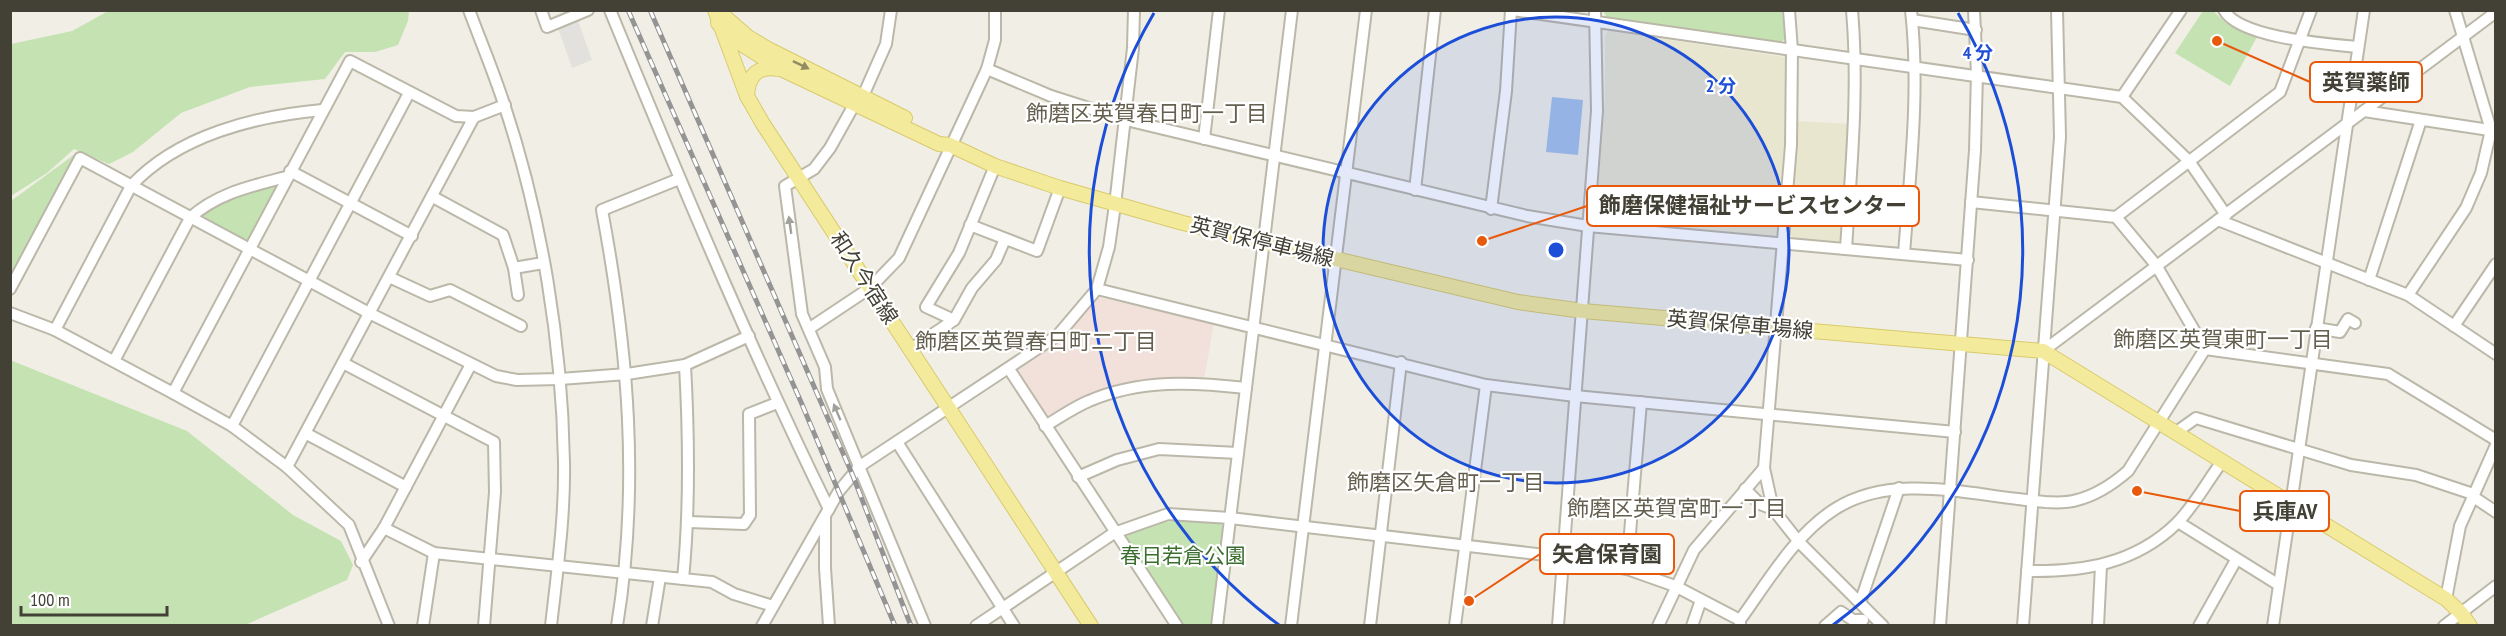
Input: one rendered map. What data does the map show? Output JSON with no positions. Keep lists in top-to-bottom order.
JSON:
{
  "streets": {
    "main road": ["英賀保停車場線", "和久今宿線"]
  },
  "crossings": [
    ["英賀保停車場線", "和久今宿線"]
  ],
  "districts": [
    "飾磨区英賀春日町一丁目",
    "飾磨区英賀東町一丁目",
    "飾磨区英賀春日町二丁目",
    "飾磨区矢倉町一丁目",
    "飾磨区英賀宮町一丁目"
  ],
  "parks": ["春日若倉公園"],
  "places": [
    "英賀薬師",
    "飾磨保健福祉サービスセンター",
    "兵庫AV",
    "矢倉保育園"
  ],
  "scale_bar": "100 m",
  "rings": ["4 分", "2 分"]
}
